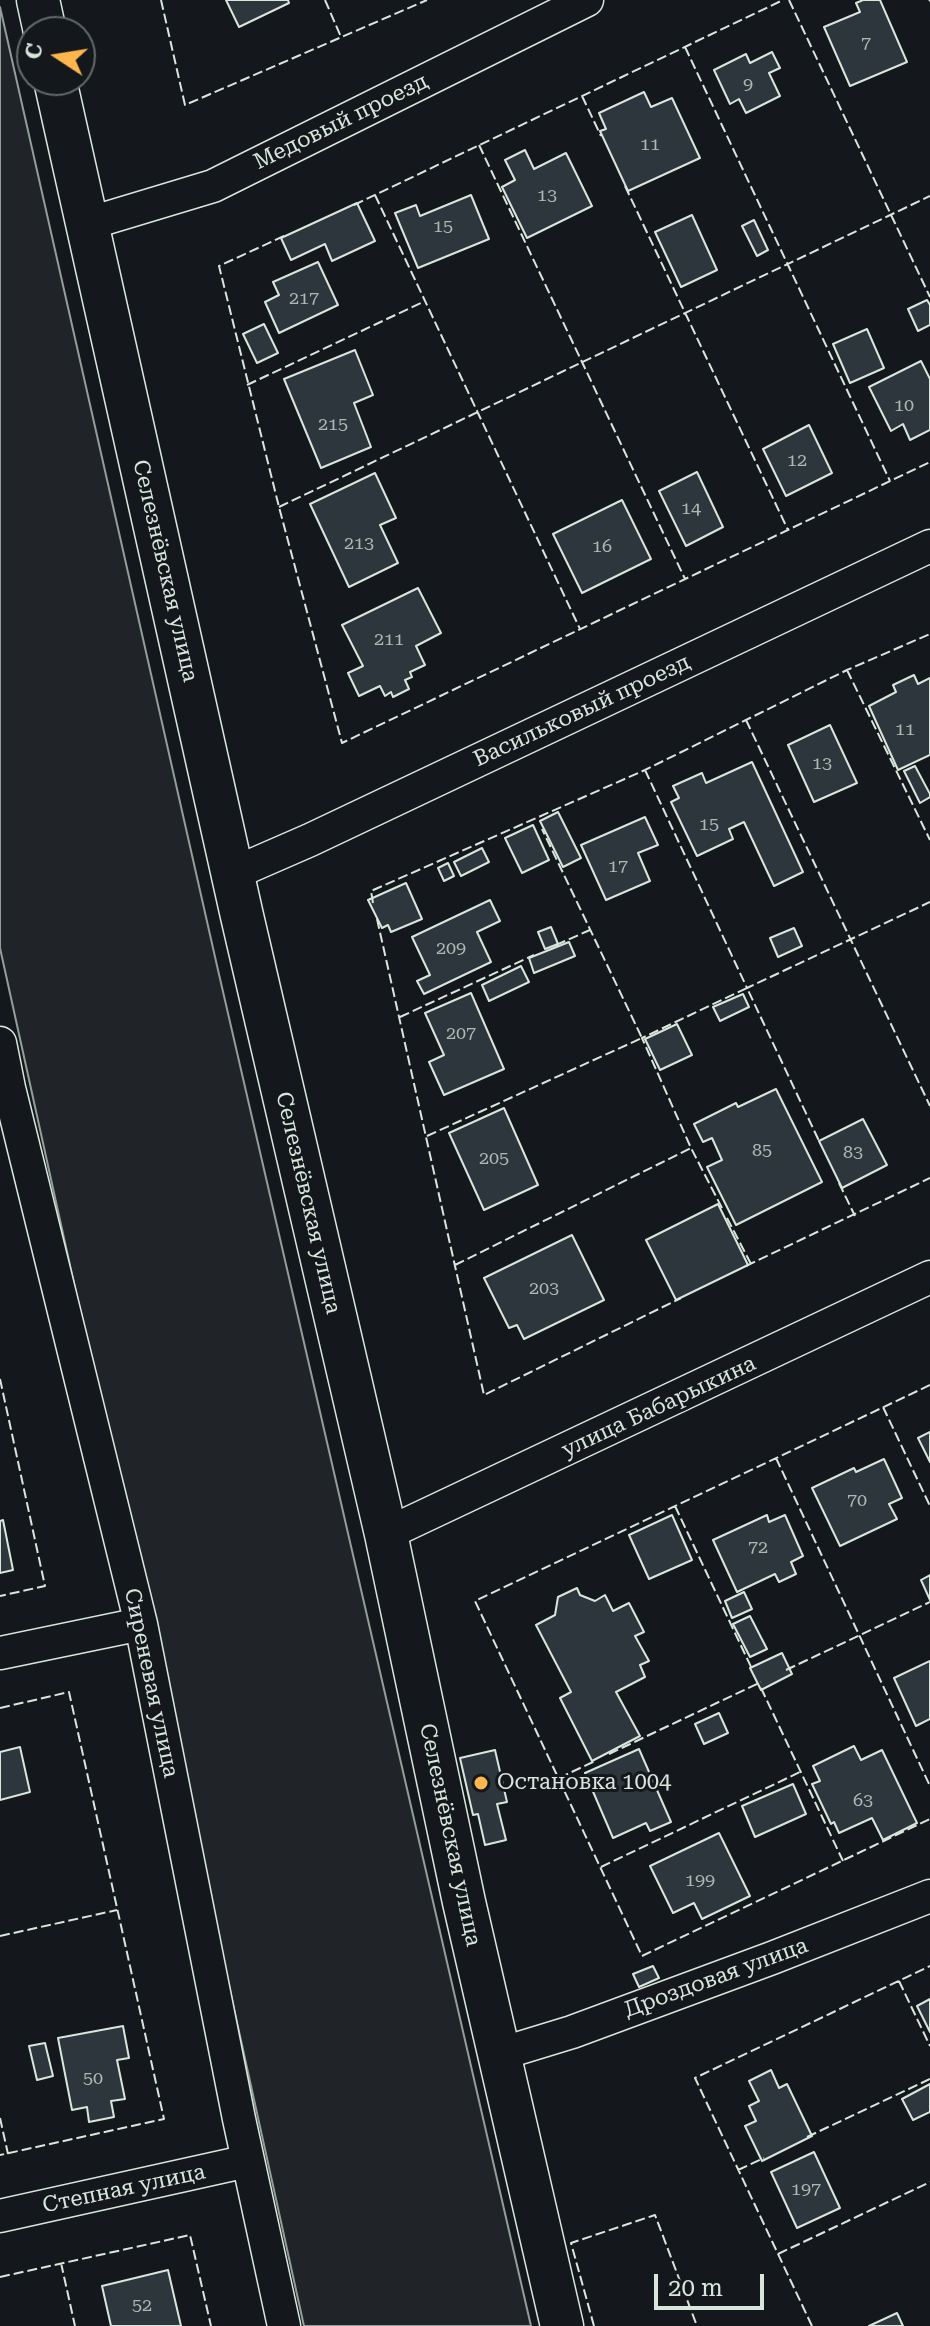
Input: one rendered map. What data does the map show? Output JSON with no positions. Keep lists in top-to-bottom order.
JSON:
{
  "streets": {
    "street": [
      "Медовый проезд",
      "Селезнёвская улица",
      "Васильковый проезд",
      "улица Бабарыкина",
      "Сиреневая улица",
      "Дроздовая улица",
      "Степная улица"
    ]
  },
  "crossings": [
    ["Медовый проезд", "Селезнёвская улица"],
    ["Селезнёвская улица", "Васильковый проезд"],
    ["Селезнёвская улица", "улица Бабарыкина"],
    ["Селезнёвская улица", "Дроздовая улица"],
    ["Сиреневая улица", "Степная улица"]
  ],
  "places": ["Остановка 1004"],
  "house_numbers": [
    "7",
    "9",
    "11",
    "13",
    "15",
    "217",
    "10",
    "215",
    "12",
    "14",
    "213",
    "16",
    "211",
    "11",
    "13",
    "15",
    "17",
    "209",
    "207",
    "85",
    "83",
    "205",
    "203",
    "70",
    "72",
    "63",
    "199",
    "50",
    "197",
    "52"
  ],
  "scale_bar": "20 m",
  "north": "left"
}
